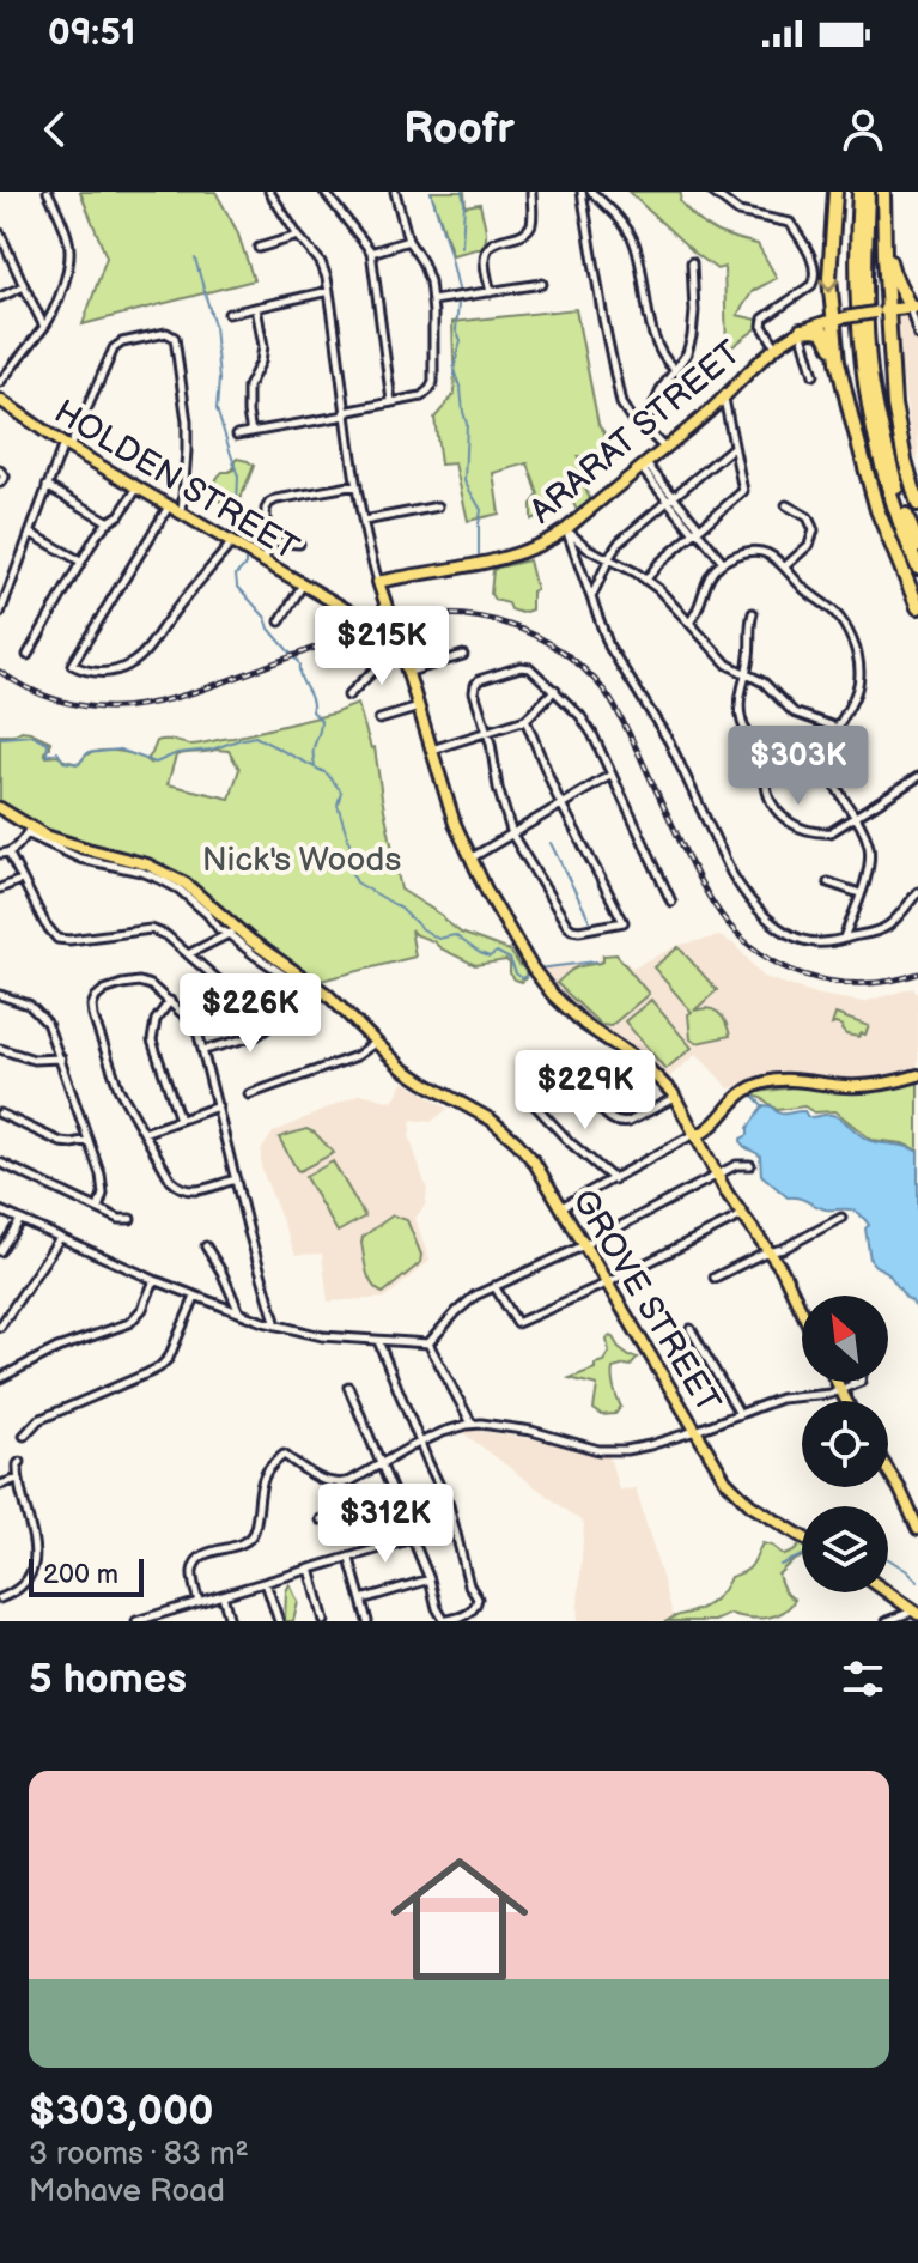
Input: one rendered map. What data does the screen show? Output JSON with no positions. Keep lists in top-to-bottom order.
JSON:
{
  "streets": {
    "main road": ["ARARAT STREET", "HOLDEN STREET", "GROVE STREET"]
  },
  "parks": ["Nick's Woods"],
  "scale_bar": "200 m",
  "north": "top left",
  "page": {
    "status": "09:51",
    "header": "Roofr",
    "price": [
      "$215K",
      "$303K",
      "$226K",
      "$229K",
      "$312K"
    ],
    "scale": "200 m",
    "heading": "5 homes",
    "list": [
      {
        "name": "$303,000",
        "note": "3 rooms · 83 m² · Mohave Road"
      }
    ]
  }
}
